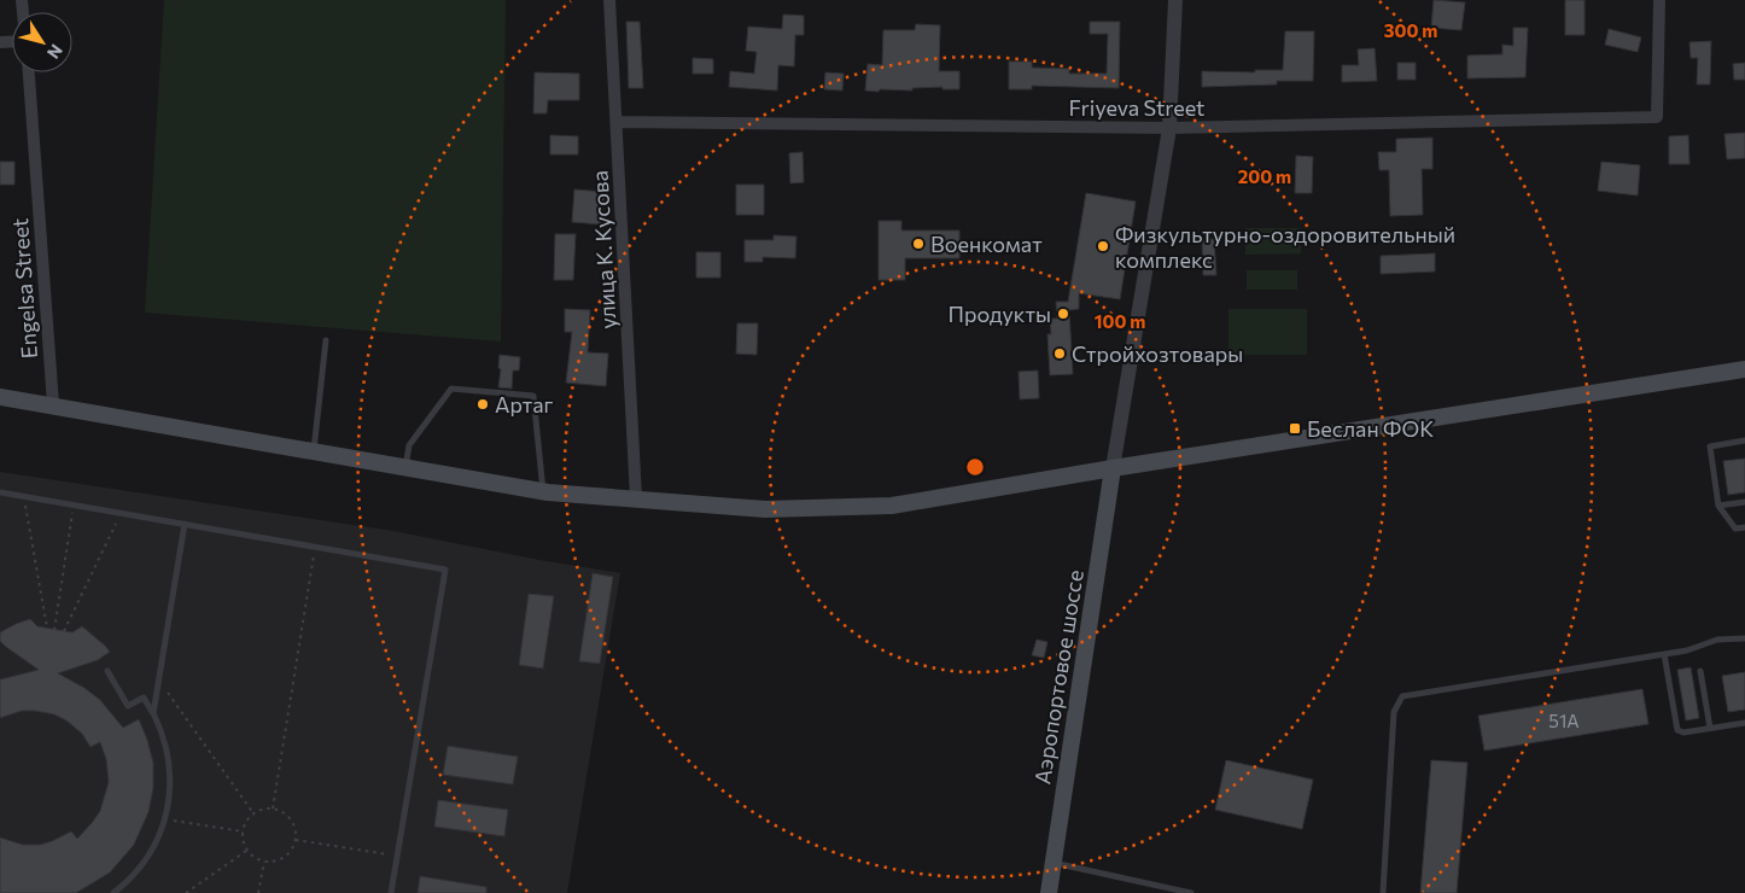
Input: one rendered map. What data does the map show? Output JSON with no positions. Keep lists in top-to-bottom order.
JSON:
{
  "streets": {
    "main road": ["Аэропортовое шоссе"],
    "street": ["Friyeva Street", "улица К. Кусова", "Engelsa Street"]
  },
  "crossings": [
    ["Friyeva Street", "улица К. Кусова"]
  ],
  "places": {
    "other": [
      "Военкомат",
      "Физкультурно-оздоровительный комплекс",
      "Продукты",
      "Стройхозтовары",
      "Артаг"
    ],
    "transit": ["Беслан ФОК"]
  },
  "house_numbers": ["51А"],
  "north": "bottom right",
  "rings": ["300 m", "200 m", "100 m"]
}
